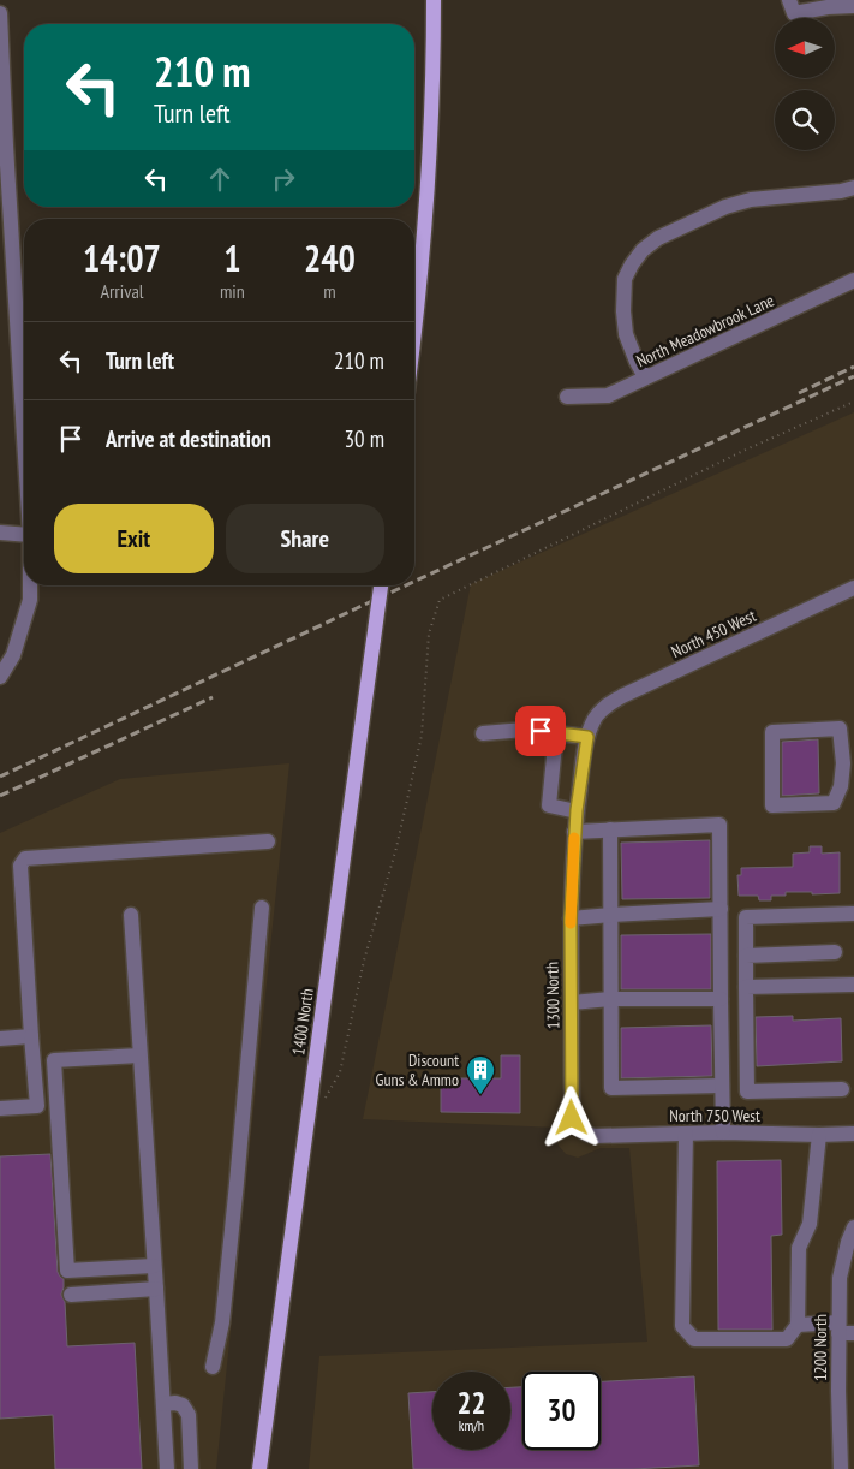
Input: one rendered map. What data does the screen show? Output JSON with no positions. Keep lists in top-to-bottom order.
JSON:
{
  "streets": {
    "main road": ["1400 North"],
    "street": [
      "North Meadowbrook Lane",
      "North 450 West",
      "1300 North",
      "North 750 West",
      "1200 North"
    ]
  },
  "crossings": [
    ["North 450 West", "1300 North"],
    ["1300 North", "North 750 West"]
  ],
  "places": {
    "building": ["Discount Guns & Ammo"]
  },
  "north": "left",
  "page": {
    "turn": ["210 m", "Turn left"],
    "eta": [
      "14:07",
      "Arrival",
      "1",
      "min",
      "240",
      "m"
    ],
    "list": [
      {
        "name": "Turn left",
        "value": "210 m"
      },
      {
        "name": "Arrive at destination",
        "value": "30 m"
      }
    ],
    "buttons": ["Exit", "Share"],
    "speed": "22 km/h",
    "limit": "30"
  }
}
